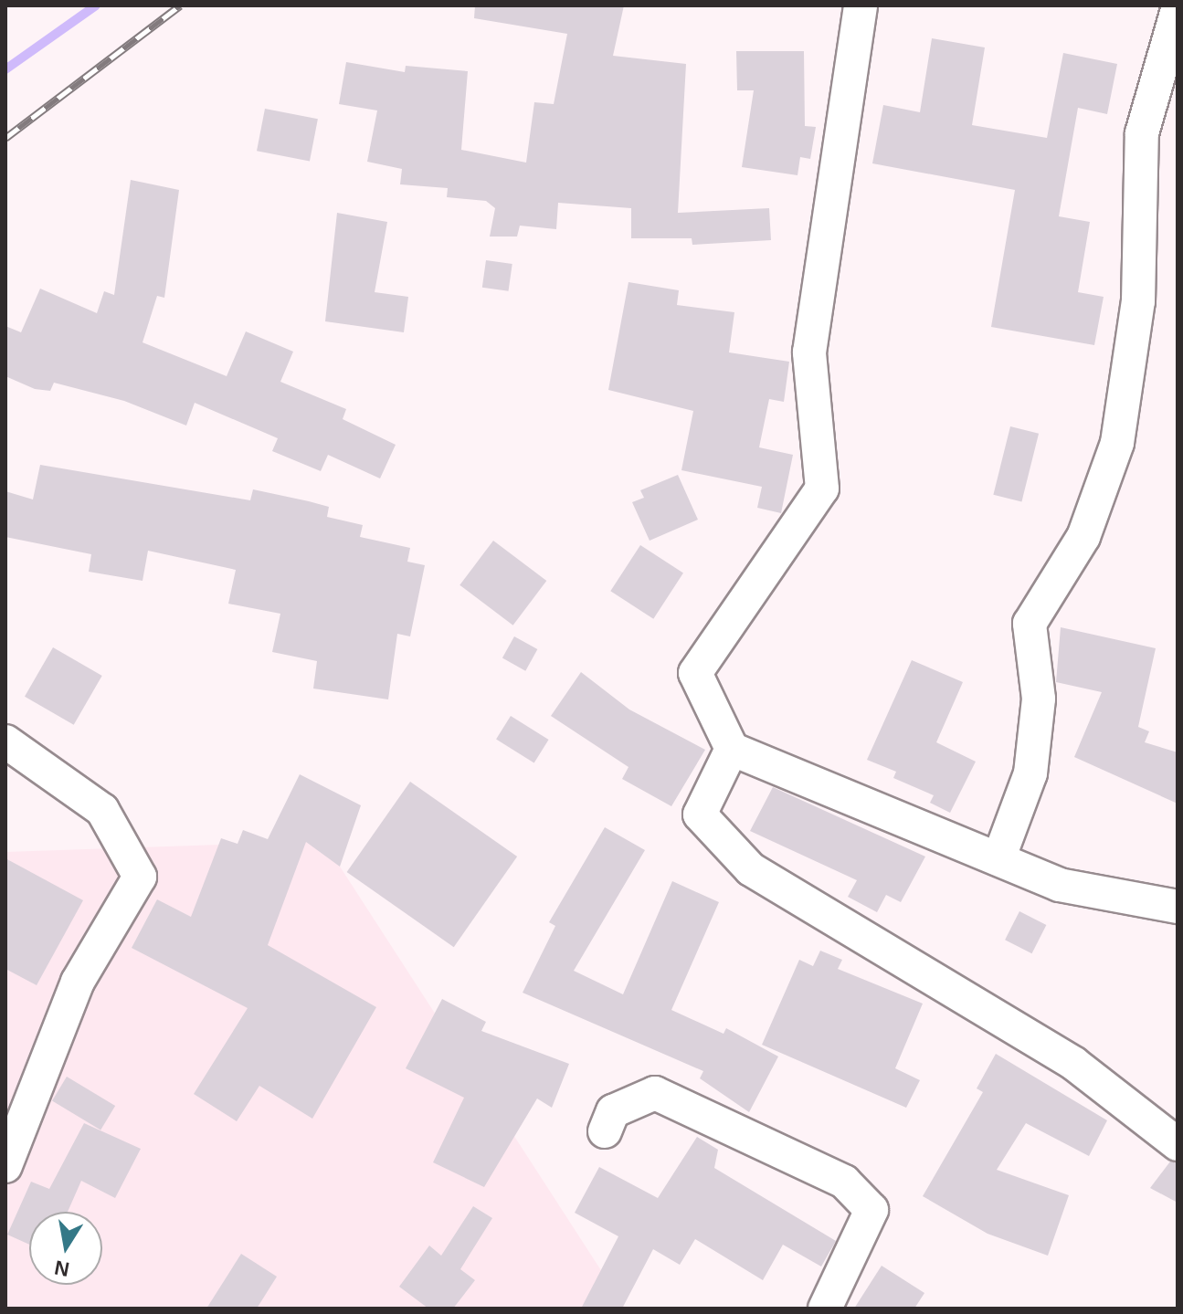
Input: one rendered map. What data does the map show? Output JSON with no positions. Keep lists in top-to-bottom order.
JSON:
{
  "north": "bottom"
}
